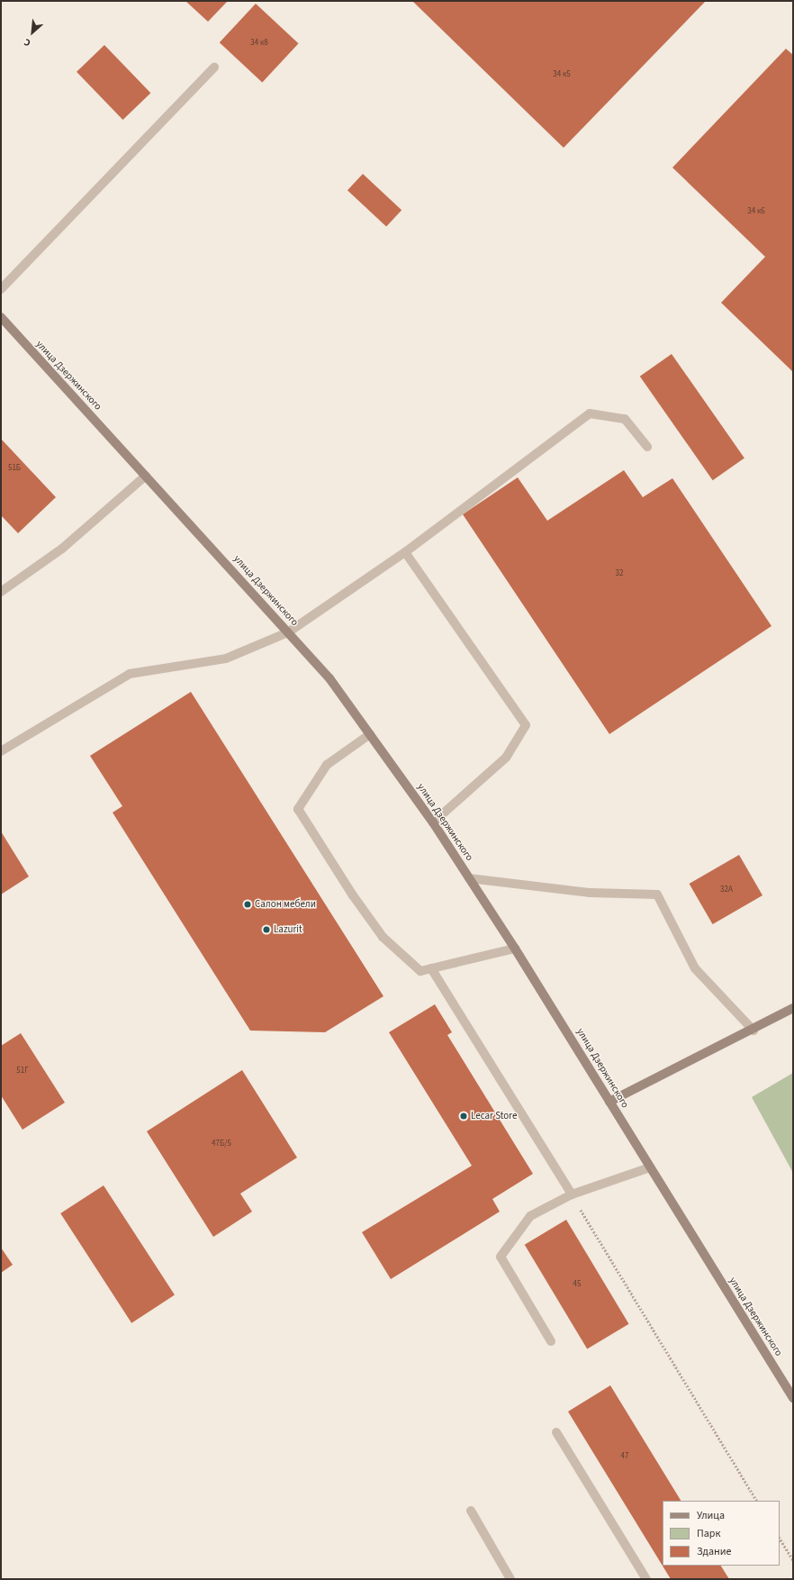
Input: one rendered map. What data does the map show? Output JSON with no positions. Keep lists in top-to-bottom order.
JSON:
{
  "streets": {
    "main road": ["улица Дзержинского"]
  },
  "places": ["Салон мебели", "Lazurit", "Lecar Store"],
  "house_numbers": [
    "34 к8",
    "34 к5",
    "34 к6",
    "51Б",
    "32",
    "32А",
    "51Г",
    "47Б/5",
    "45",
    "47"
  ],
  "legend": ["Улица", "Парк", "Здание"],
  "north": "bottom left"
}
